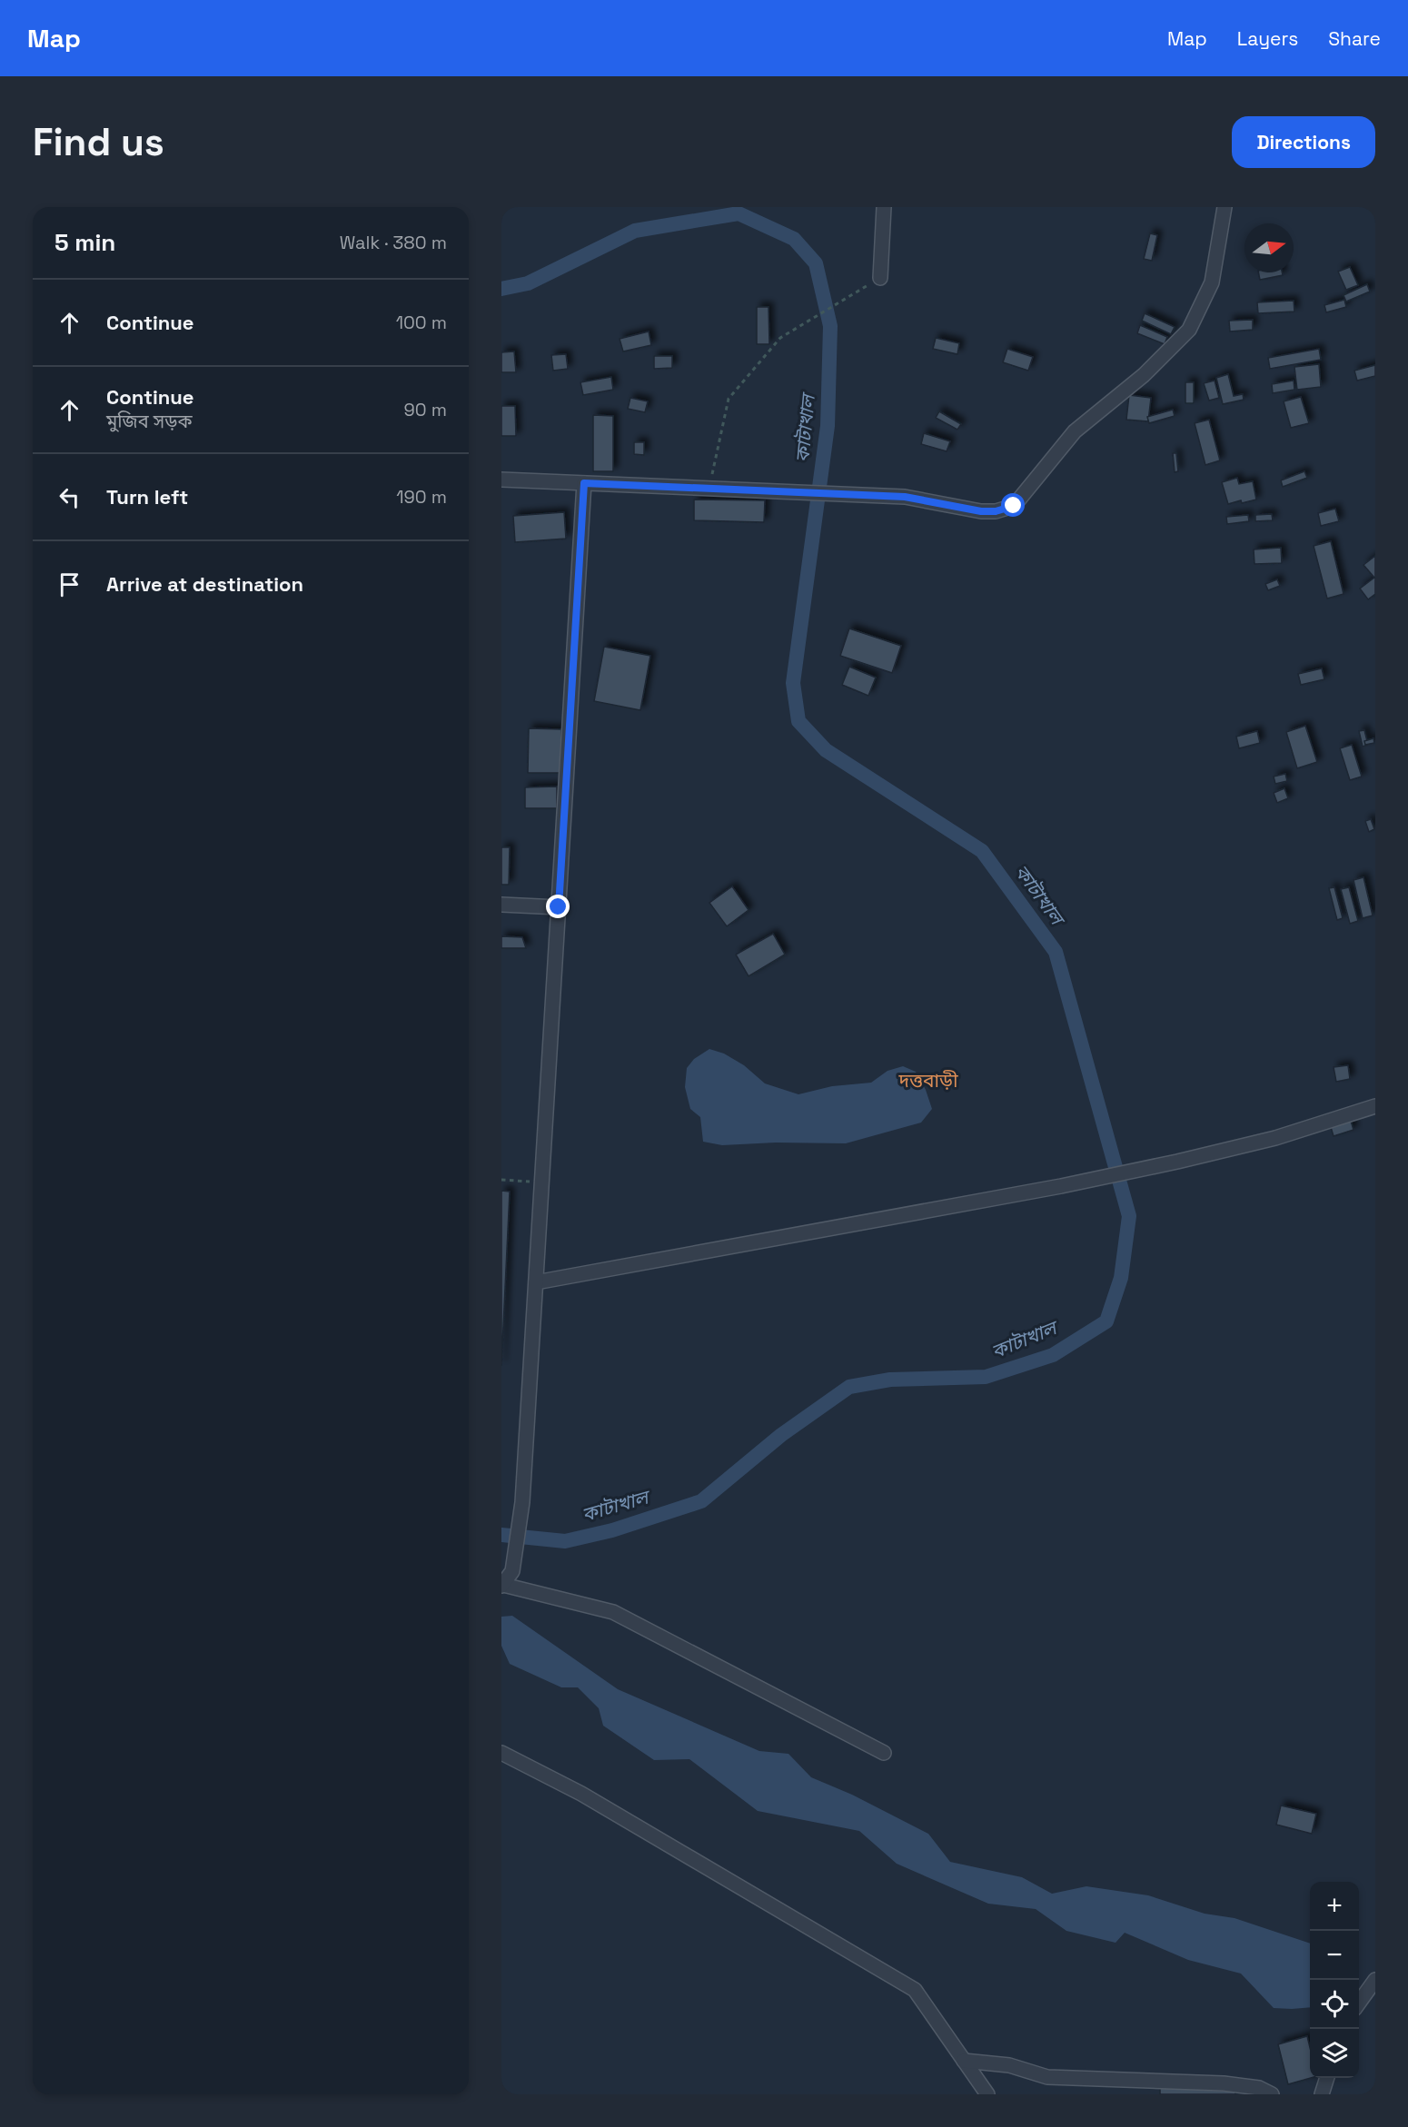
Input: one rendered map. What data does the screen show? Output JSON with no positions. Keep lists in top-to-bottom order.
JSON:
{
  "districts": ["দত্তবাড়ী"],
  "water": ["কাটাখাল"],
  "north": "right",
  "page": {
    "header": "Map",
    "nav": ["Map", "Layers", "Share"],
    "buttons": "Directions",
    "title": "Find us",
    "heading": ["5 min", "Walk · 380 m"],
    "list": [
      ["Continue", "100 m"],
      ["Continue", "মুজিব সড়ক", "90 m"],
      ["Turn left", "190 m"],
      "Arrive at destination"
    ],
    "map_buttons": ["+", "−"]
  }
}
